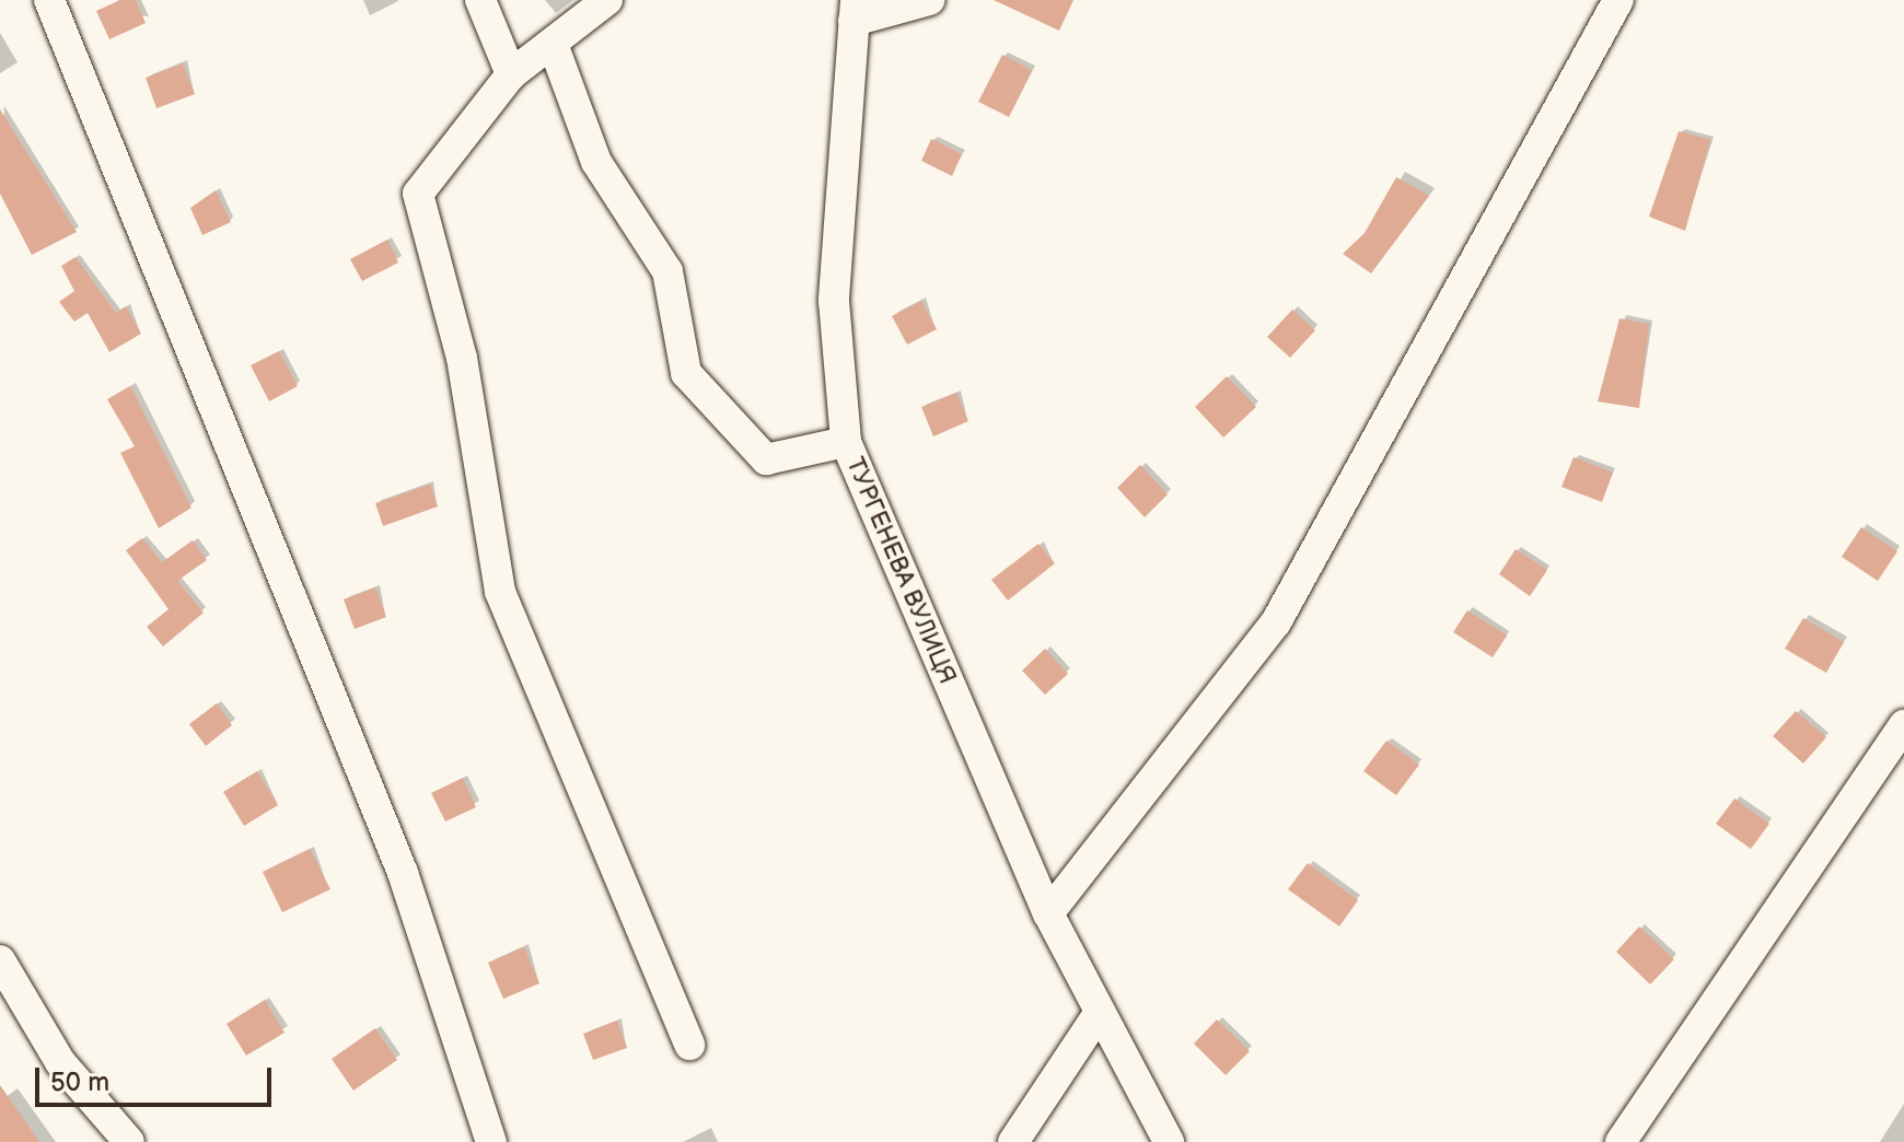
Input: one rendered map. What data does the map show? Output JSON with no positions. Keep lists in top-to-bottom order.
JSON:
{
  "streets": {
    "street": ["ТУРГЕНЕВА ВУЛИЦЯ"]
  },
  "scale_bar": "50 m"
}
